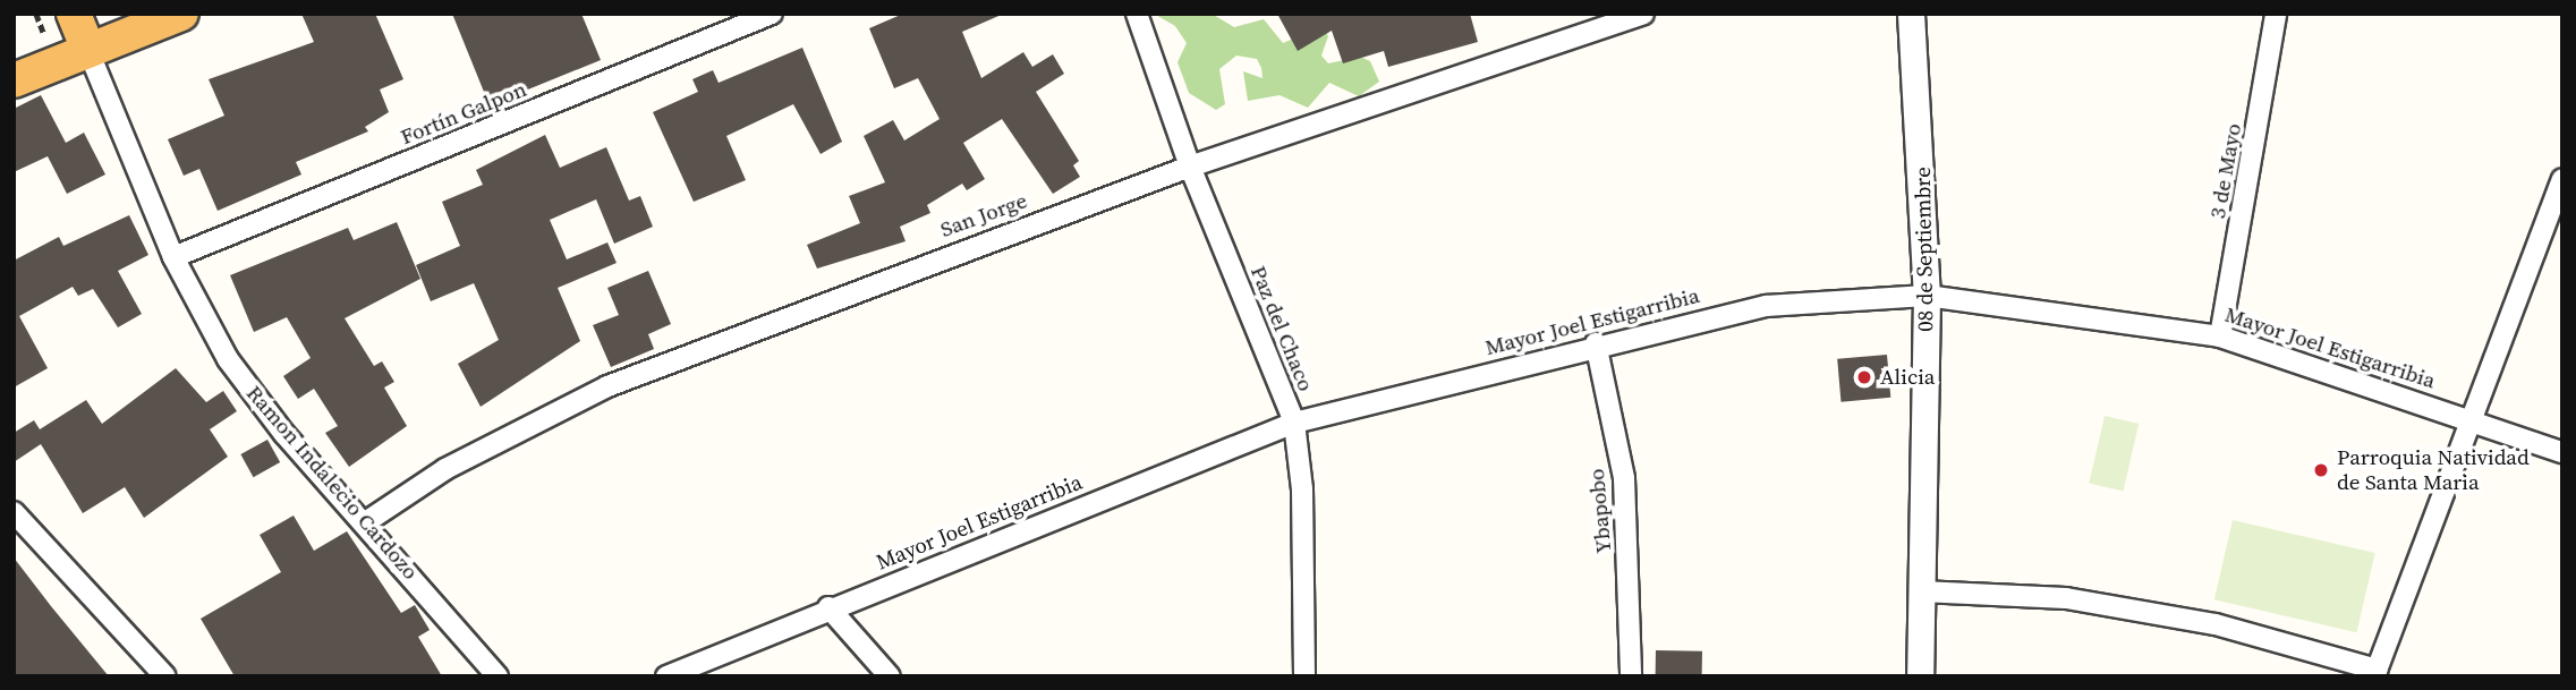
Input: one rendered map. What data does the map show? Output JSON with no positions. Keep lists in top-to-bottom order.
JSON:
{
  "streets": {
    "street": [
      "Fortín Galpon",
      "3 de Mayo",
      "San Jorge",
      "08 de Septiembre",
      "Mayor Joel Estigarribia",
      "Paz del Chaco",
      "Ramon Indalecio Cardozo",
      "Ybapobo"
    ]
  },
  "crossings": [
    ["Fortín Galpon", "Ramon Indalecio Cardozo"],
    ["3 de Mayo", "Mayor Joel Estigarribia"],
    ["San Jorge", "Paz del Chaco"],
    ["San Jorge", "Ramon Indalecio Cardozo"],
    ["08 de Septiembre", "Mayor Joel Estigarribia"],
    ["Mayor Joel Estigarribia", "Paz del Chaco"],
    ["Mayor Joel Estigarribia", "Ybapobo"]
  ],
  "places": ["Alicia", "Parroquia Natividad de Santa Maria"]
}
